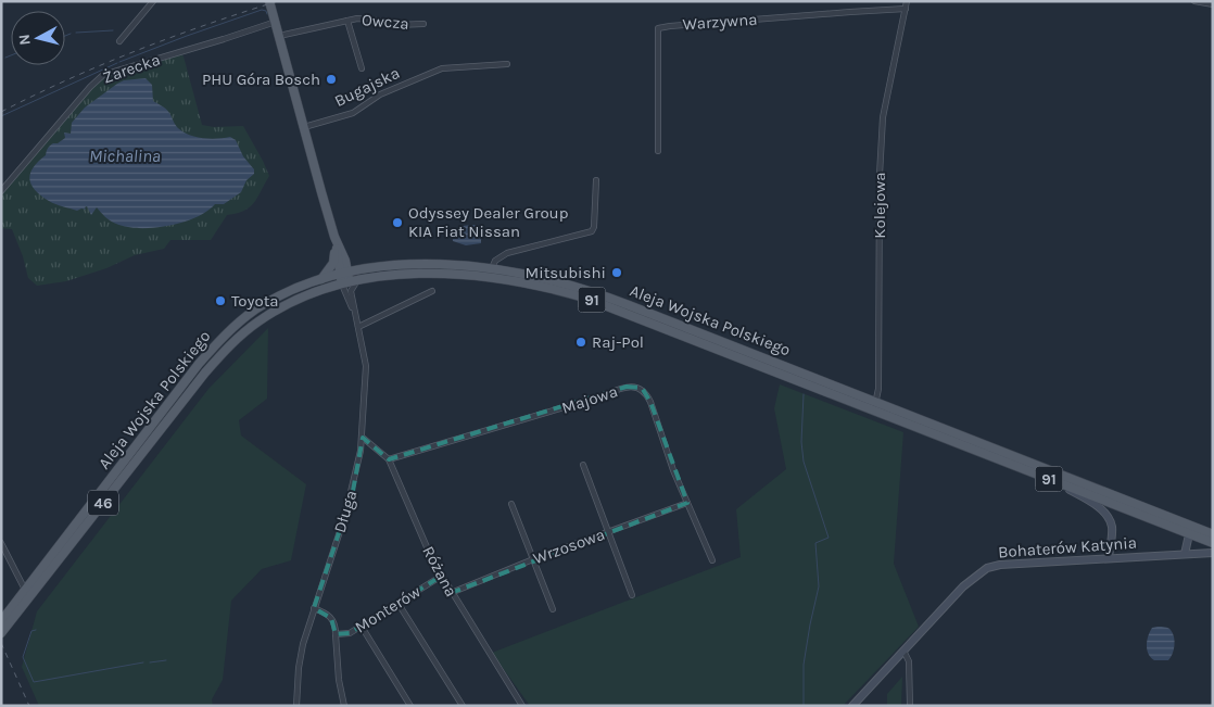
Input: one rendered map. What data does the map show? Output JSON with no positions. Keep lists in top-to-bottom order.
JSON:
{
  "streets": {
    "main road": ["91", "Aleja Wojska Polskiego", "46"],
    "street": [
      "Owcza",
      "Warzywna",
      "Żarecka",
      "Bugajska",
      "Kolejowa",
      "Majowa",
      "Długa",
      "Wrzosowa",
      "Bohaterów Katynia",
      "Różana",
      "Monterów"
    ]
  },
  "crossings": [
    ["Warzywna", "Kolejowa"],
    ["Kolejowa", "Aleja Wojska Polskiego"],
    ["Aleja Wojska Polskiego", "Długa"],
    ["Majowa", "Wrzosowa"],
    ["Majowa", "Różana"],
    ["Długa", "Różana"],
    ["Długa", "Monterów"],
    ["Wrzosowa", "Różana"],
    ["Różana", "Monterów"]
  ],
  "water": ["Michalina"],
  "places": [
    "PHU Góra Bosch",
    "Odyssey Dealer Group KIA Fiat Nissan",
    "Mitsubishi",
    "Toyota",
    "Raj-Pol"
  ],
  "north": "left"
}
